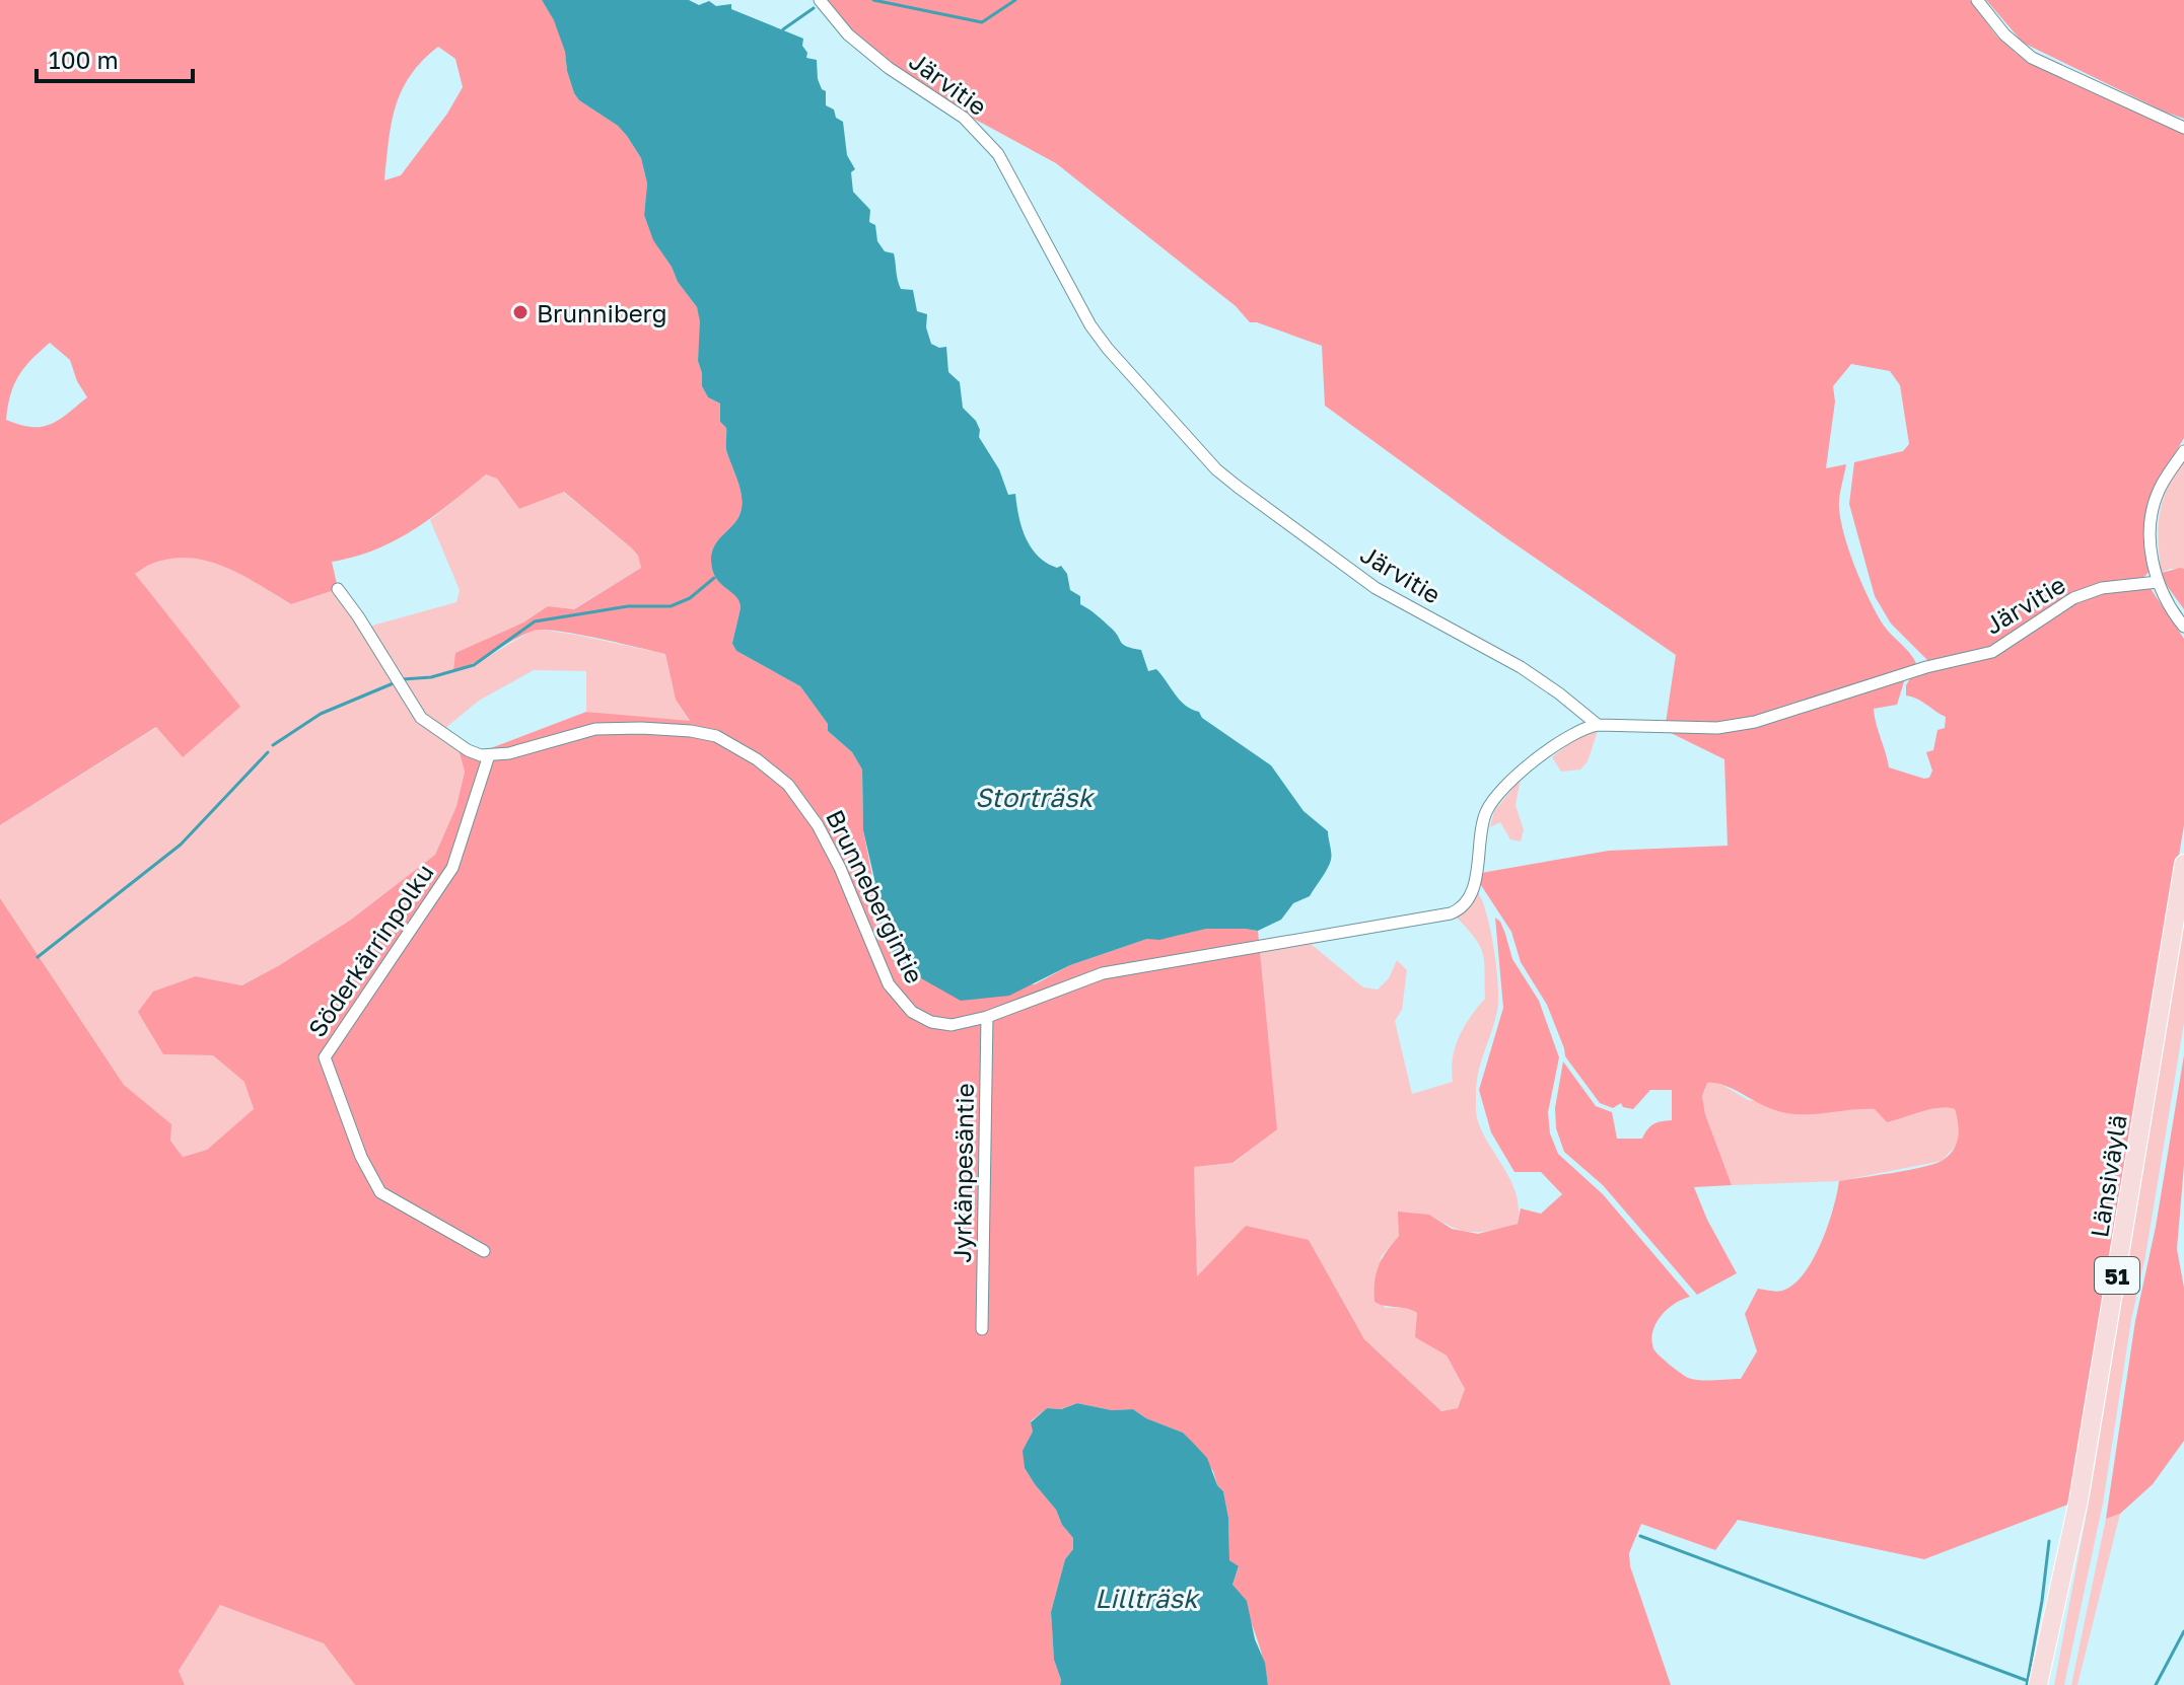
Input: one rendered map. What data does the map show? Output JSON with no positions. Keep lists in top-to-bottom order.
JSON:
{
  "streets": {
    "main road": ["Länsiväylä", "51"],
    "street": [
      "Järvitie",
      "Brunnebergintie",
      "Söderkärrinpolku",
      "Jyrkänpesäntie"
    ]
  },
  "crossings": [
    ["Järvitie", "Brunnebergintie"],
    ["Brunnebergintie", "Söderkärrinpolku"],
    ["Brunnebergintie", "Jyrkänpesäntie"]
  ],
  "water": ["Storträsk", "Lillträsk"],
  "places": ["Brunniberg"],
  "scale_bar": "100 m"
}
